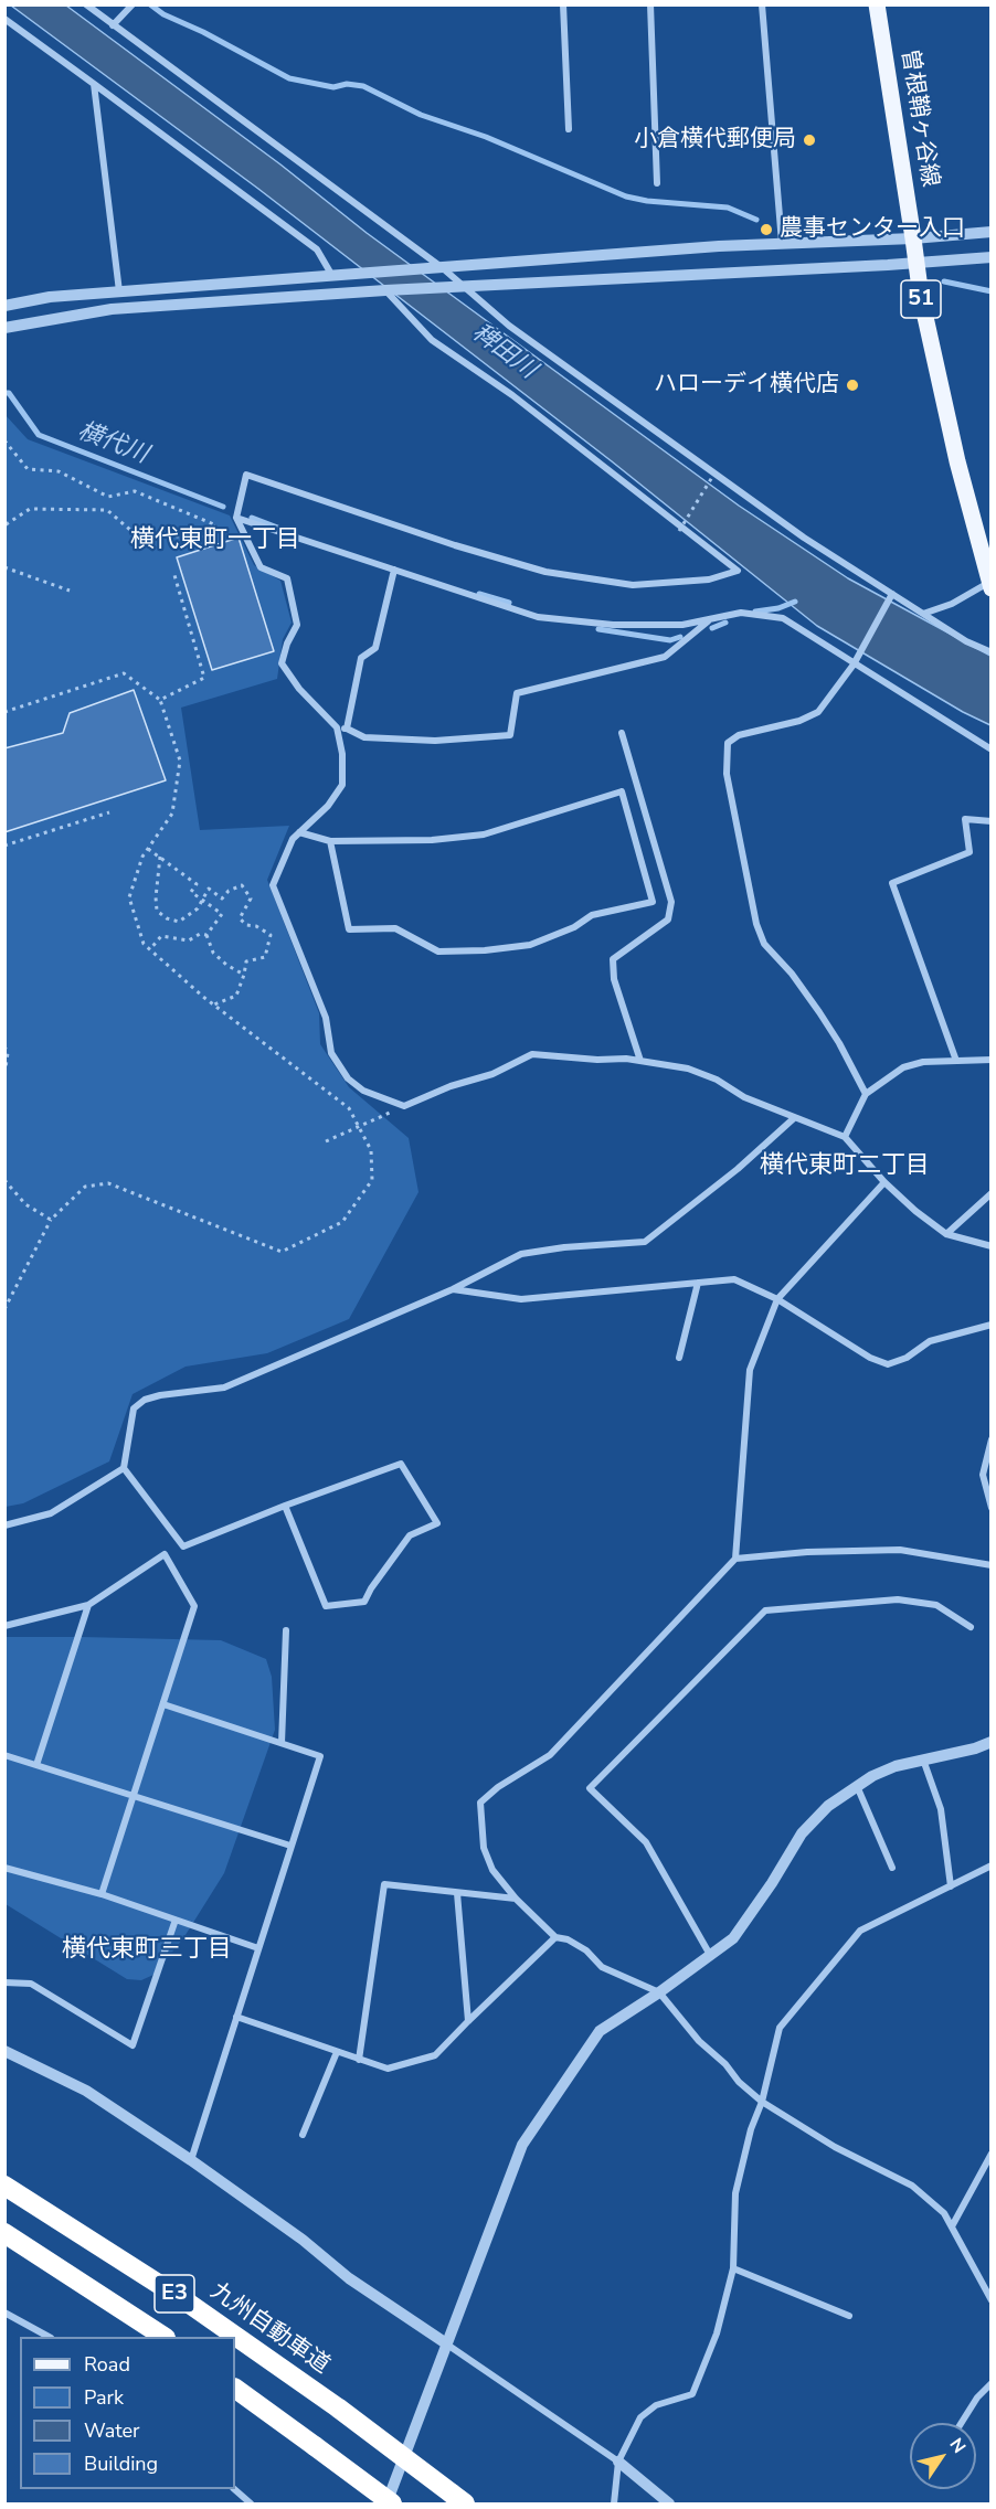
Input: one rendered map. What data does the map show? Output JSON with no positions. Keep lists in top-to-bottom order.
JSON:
{
  "streets": {
    "highway": ["E3", "九州自動車道"],
    "main road": ["曽根鞘ヶ谷線", "51"]
  },
  "districts": ["横代東町一丁目", "横代東町二丁目", "横代東町三丁目"],
  "water": ["稗田川", "横代川"],
  "places": ["小倉横代郵便局", "農事センター入口", "ハローデイ横代店"],
  "legend": [
    "Road",
    "Park",
    "Water",
    "Building"
  ],
  "north": "top right"
}
